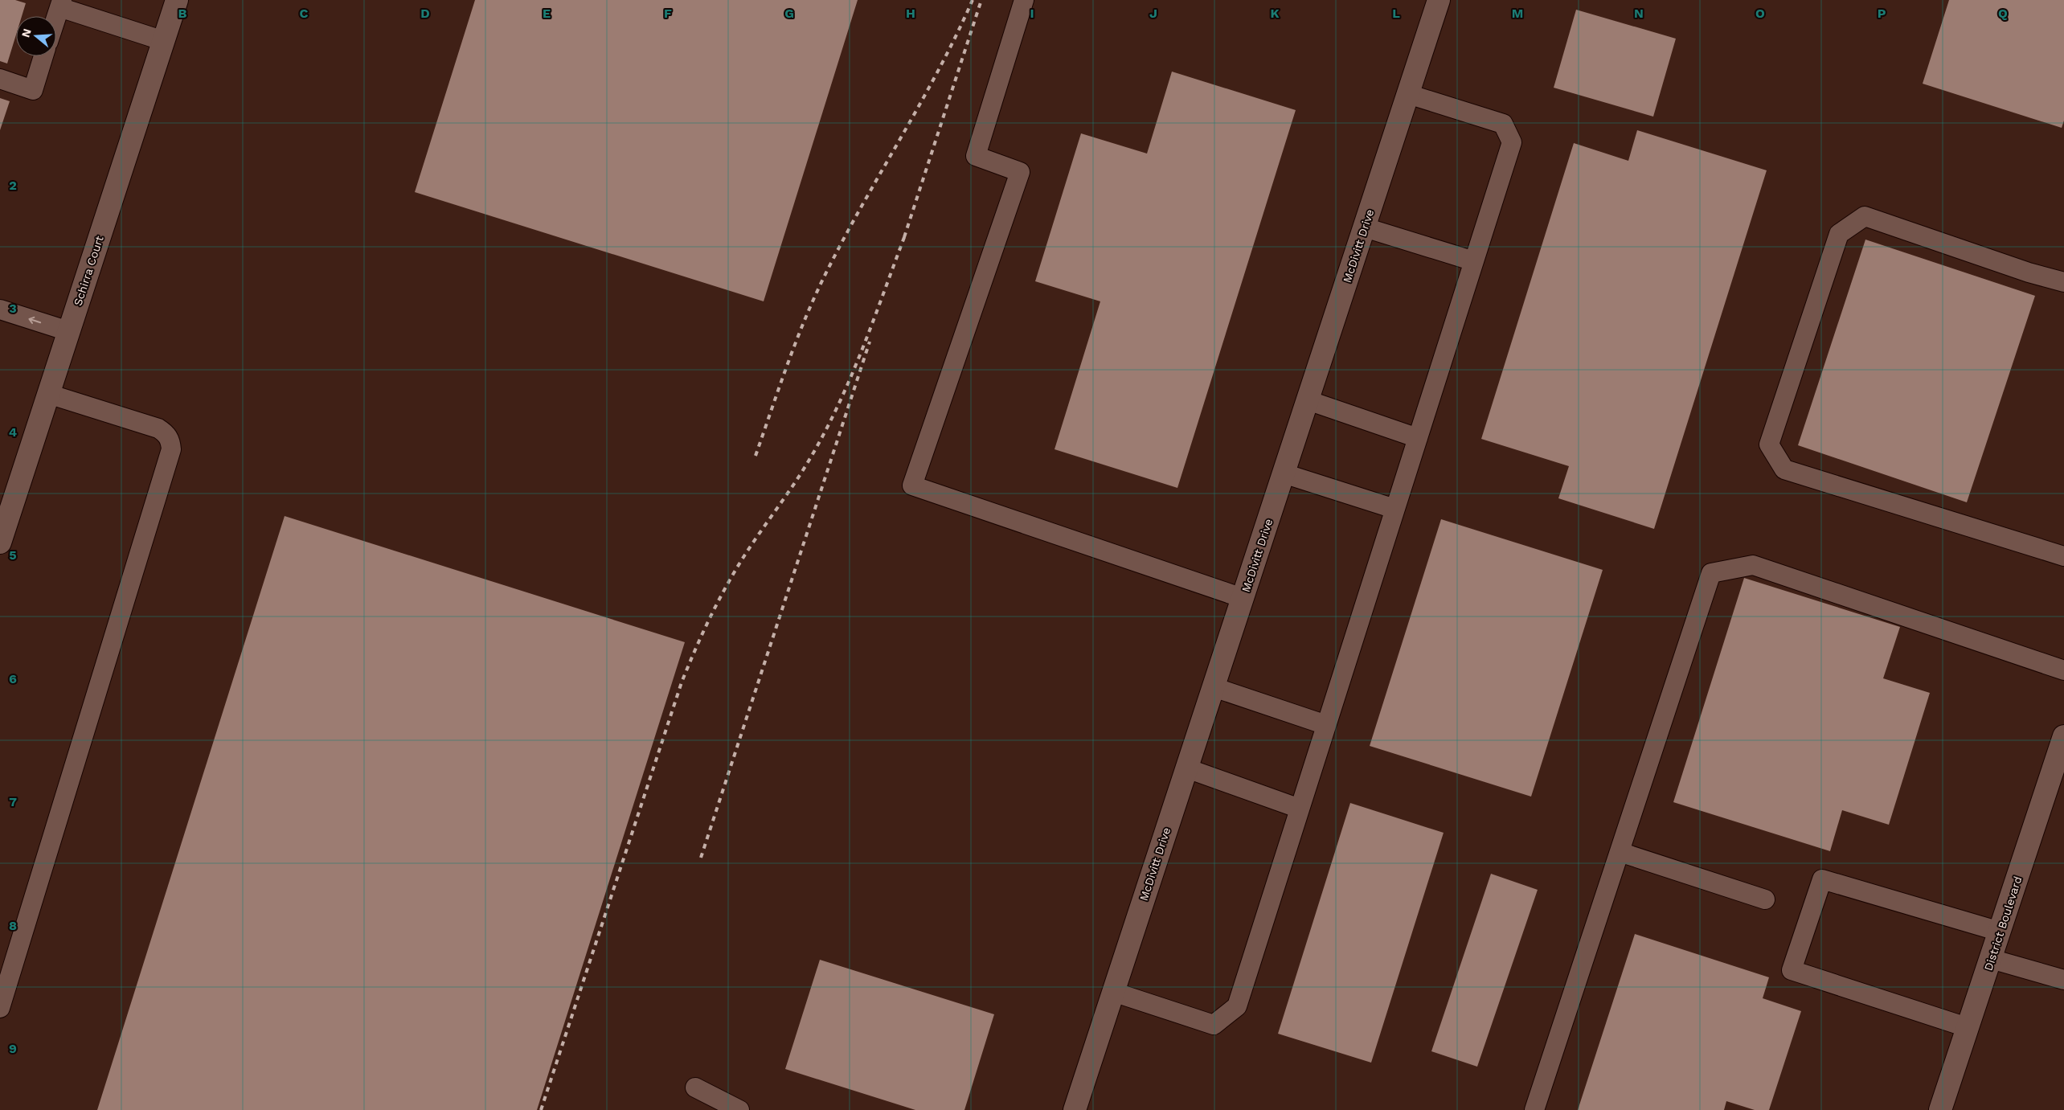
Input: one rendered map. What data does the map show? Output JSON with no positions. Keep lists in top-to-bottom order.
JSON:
{
  "streets": {
    "street": ["McDivitt Drive", "Schirra Court", "District Boulevard"]
  },
  "north": "left",
  "grid": {
    "columns": [
      "B",
      "C",
      "D",
      "E",
      "F",
      "G",
      "H",
      "I",
      "J",
      "K",
      "L",
      "M",
      "N",
      "O",
      "P",
      "Q"
    ],
    "rows": [
      "2",
      "3",
      "4",
      "5",
      "6",
      "7",
      "8",
      "9"
    ]
  }
}
